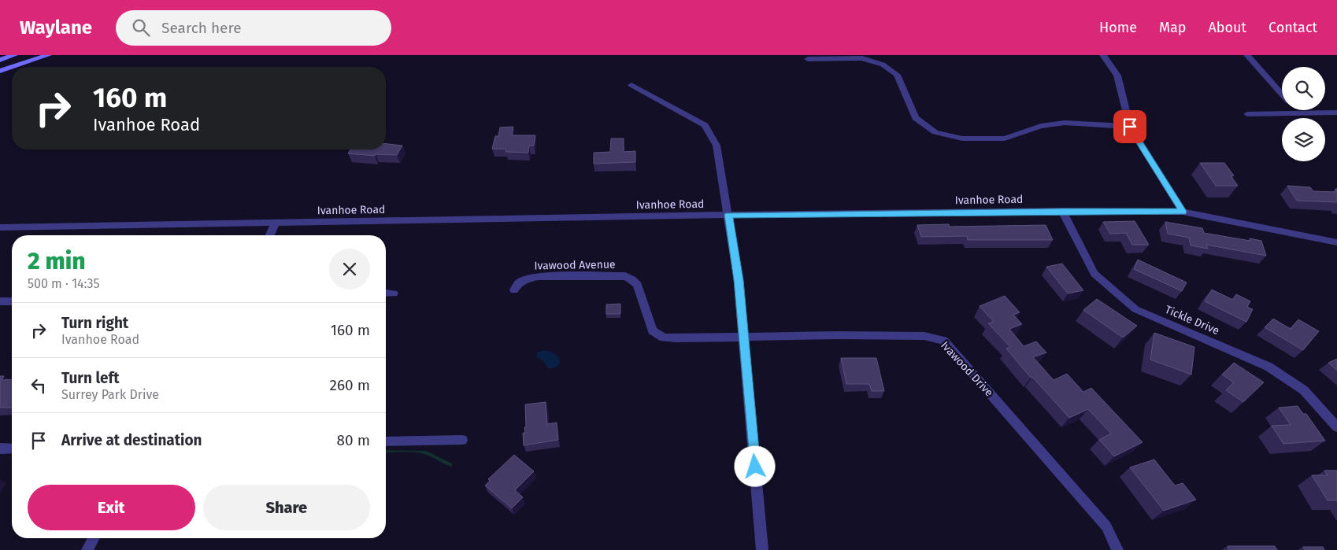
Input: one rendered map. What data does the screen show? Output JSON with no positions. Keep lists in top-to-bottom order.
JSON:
{
  "streets": {
    "street": [
      "Ivanhoe Road",
      "Ivawood Avenue",
      "Tickle Drive",
      "Ivawood Drive"
    ]
  },
  "crossings": [
    ["Ivanhoe Road", "Tickle Drive"],
    ["Ivawood Avenue", "Ivawood Drive"]
  ],
  "page": {
    "header": "Waylane",
    "search": "Search here",
    "nav": [
      "Home",
      "Map",
      "About",
      "Contact"
    ],
    "turn": ["160 m", "Ivanhoe Road"],
    "heading": ["2 min", "500 m · 14:35"],
    "list": [
      {
        "name": "Turn right",
        "note": "Ivanhoe Road",
        "value": "160 m"
      },
      {
        "name": "Turn left",
        "note": "Surrey Park Drive",
        "value": "260 m"
      },
      {
        "name": "Arrive at destination",
        "value": "80 m"
      }
    ],
    "buttons": ["Exit", "Share"]
  }
}
